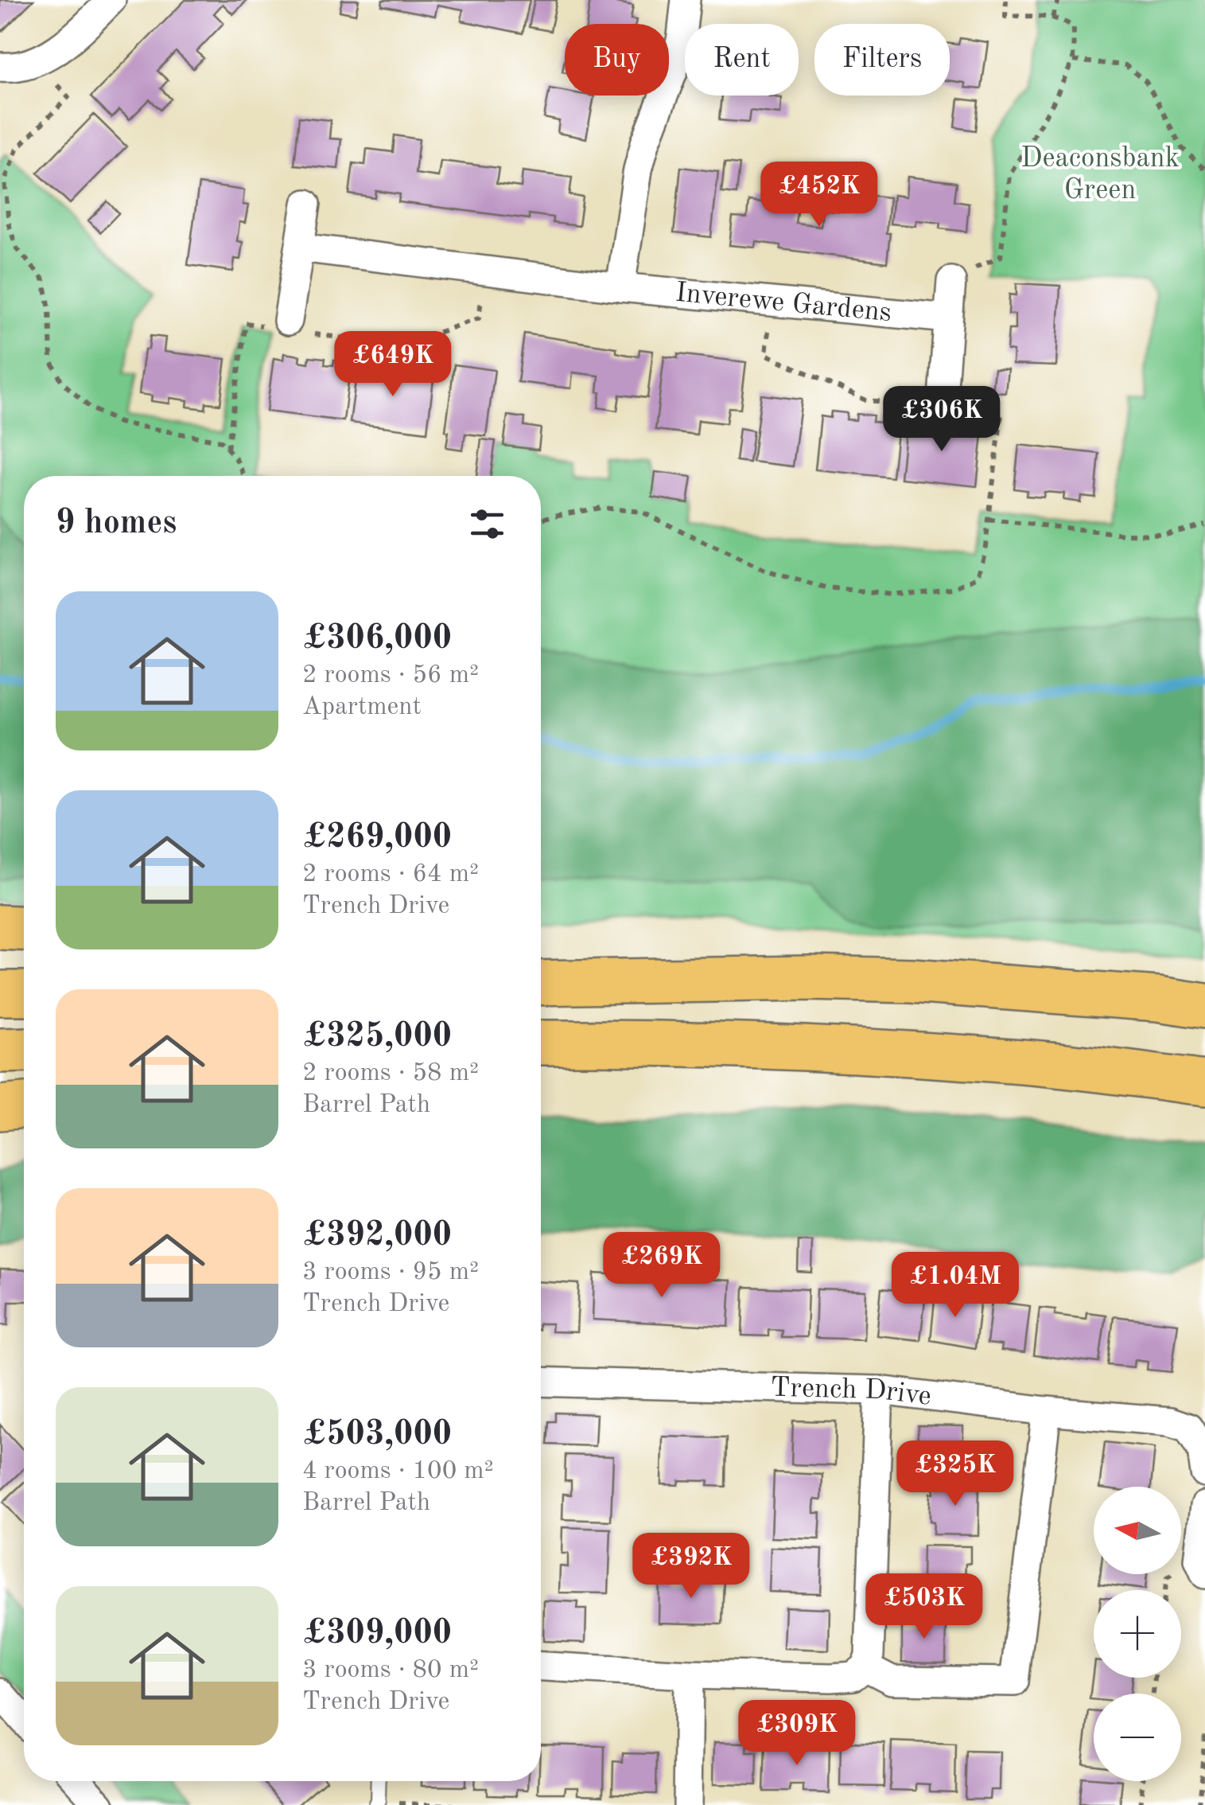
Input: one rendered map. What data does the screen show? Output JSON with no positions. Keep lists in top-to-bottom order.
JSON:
{
  "streets": {
    "street": ["Inverewe Gardens", "Trench Drive"]
  },
  "parks": ["Deaconsbank Green"],
  "north": "left",
  "page": {
    "chip": ["Buy", "Rent", "Filters"],
    "price": [
      "£452K",
      "£649K",
      "£306K",
      "£269K",
      "£1.04M",
      "£325K",
      "£392K",
      "£503K",
      "£309K"
    ],
    "heading": "9 homes",
    "list": [
      {
        "name": "£306,000",
        "note": "2 rooms · 56 m² · Apartment"
      },
      {
        "name": "£269,000",
        "note": "2 rooms · 64 m² · Trench Drive"
      },
      {
        "name": "£325,000",
        "note": "2 rooms · 58 m² · Barrel Path"
      },
      {
        "name": "£392,000",
        "note": "3 rooms · 95 m² · Trench Drive"
      },
      {
        "name": "£503,000",
        "note": "4 rooms · 100 m² · Barrel Path"
      },
      {
        "name": "£309,000",
        "note": "3 rooms · 80 m² · Trench Drive"
      }
    ],
    "map_buttons": ["+", "−"]
  }
}
